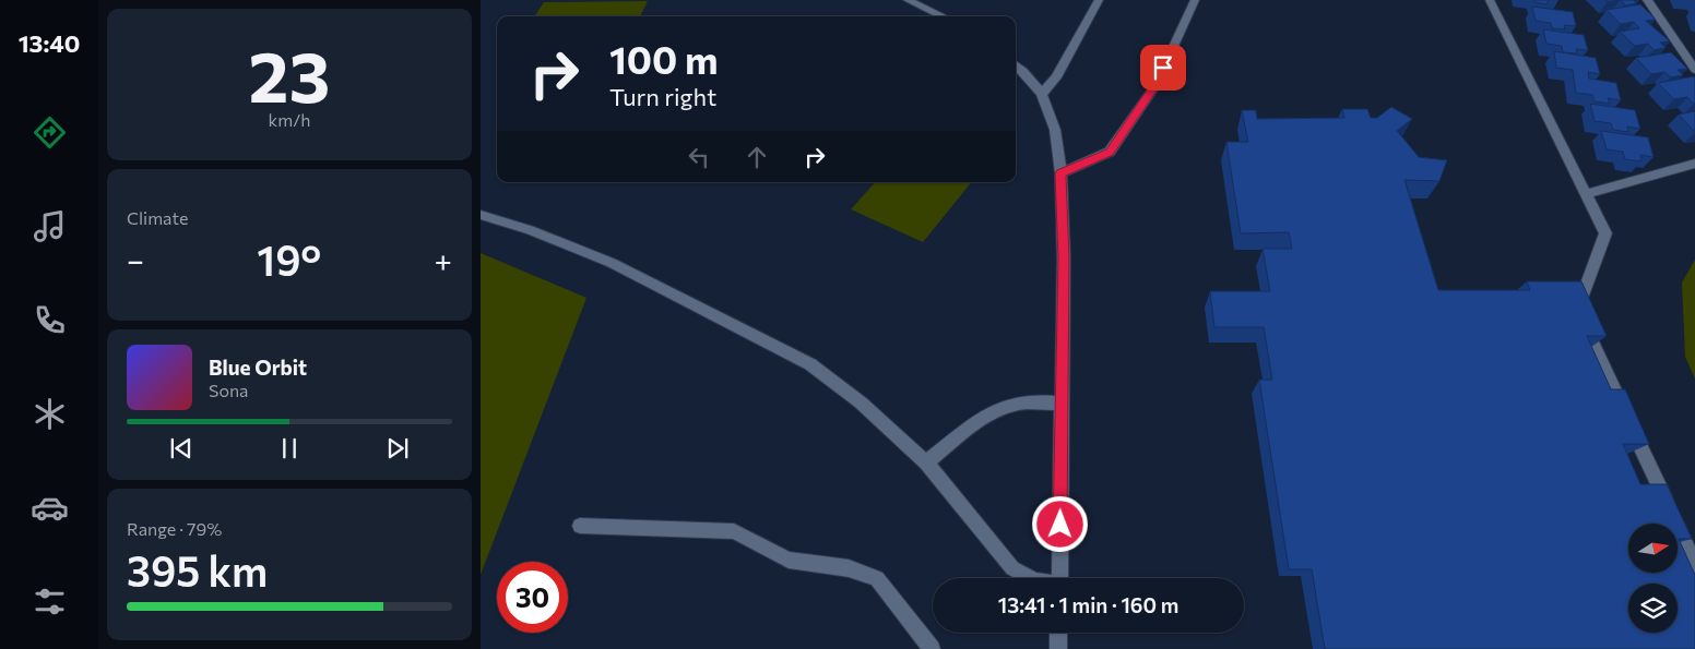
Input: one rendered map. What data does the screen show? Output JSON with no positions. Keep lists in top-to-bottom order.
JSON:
{
  "north": "right",
  "page": {
    "tabs": "13:40",
    "tile": [
      ["23", "km/h"],
      "Climate",
      ["Range · 79%", "395 km"]
    ],
    "turn": ["100 m", "Turn right"],
    "heat": ["−", "19°", "+"],
    "song": ["Blue Orbit", "Sona"],
    "limit": "30",
    "trip": "13:41 · 1 min · 160 m"
  }
}
